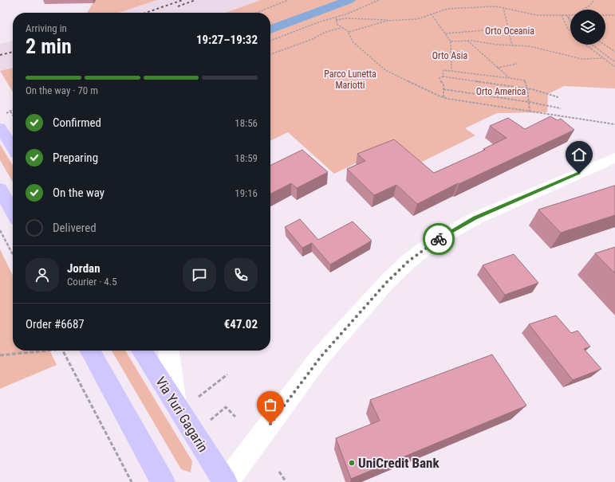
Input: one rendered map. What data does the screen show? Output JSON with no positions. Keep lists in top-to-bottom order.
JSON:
{
  "streets": {
    "main road": ["Via Yuri Gagarin"]
  },
  "parks": [
    "Orto Oceania",
    "Orto Asia",
    "Parco Lunetta Mariotti",
    "Orto America"
  ],
  "places": ["UniCredit Bank"],
  "page": {
    "heading": ["2 min", "Arriving in", "19:27–19:32"],
    "panel": [
      "Jordan",
      "Courier · 4.5",
      "Order #6687",
      "€47.02"
    ],
    "bar": "On the way · 70 m",
    "list": [
      ["Confirmed", "18:56"],
      ["Preparing", "18:59"],
      ["On the way", "19:16"],
      "Delivered"
    ]
  }
}
